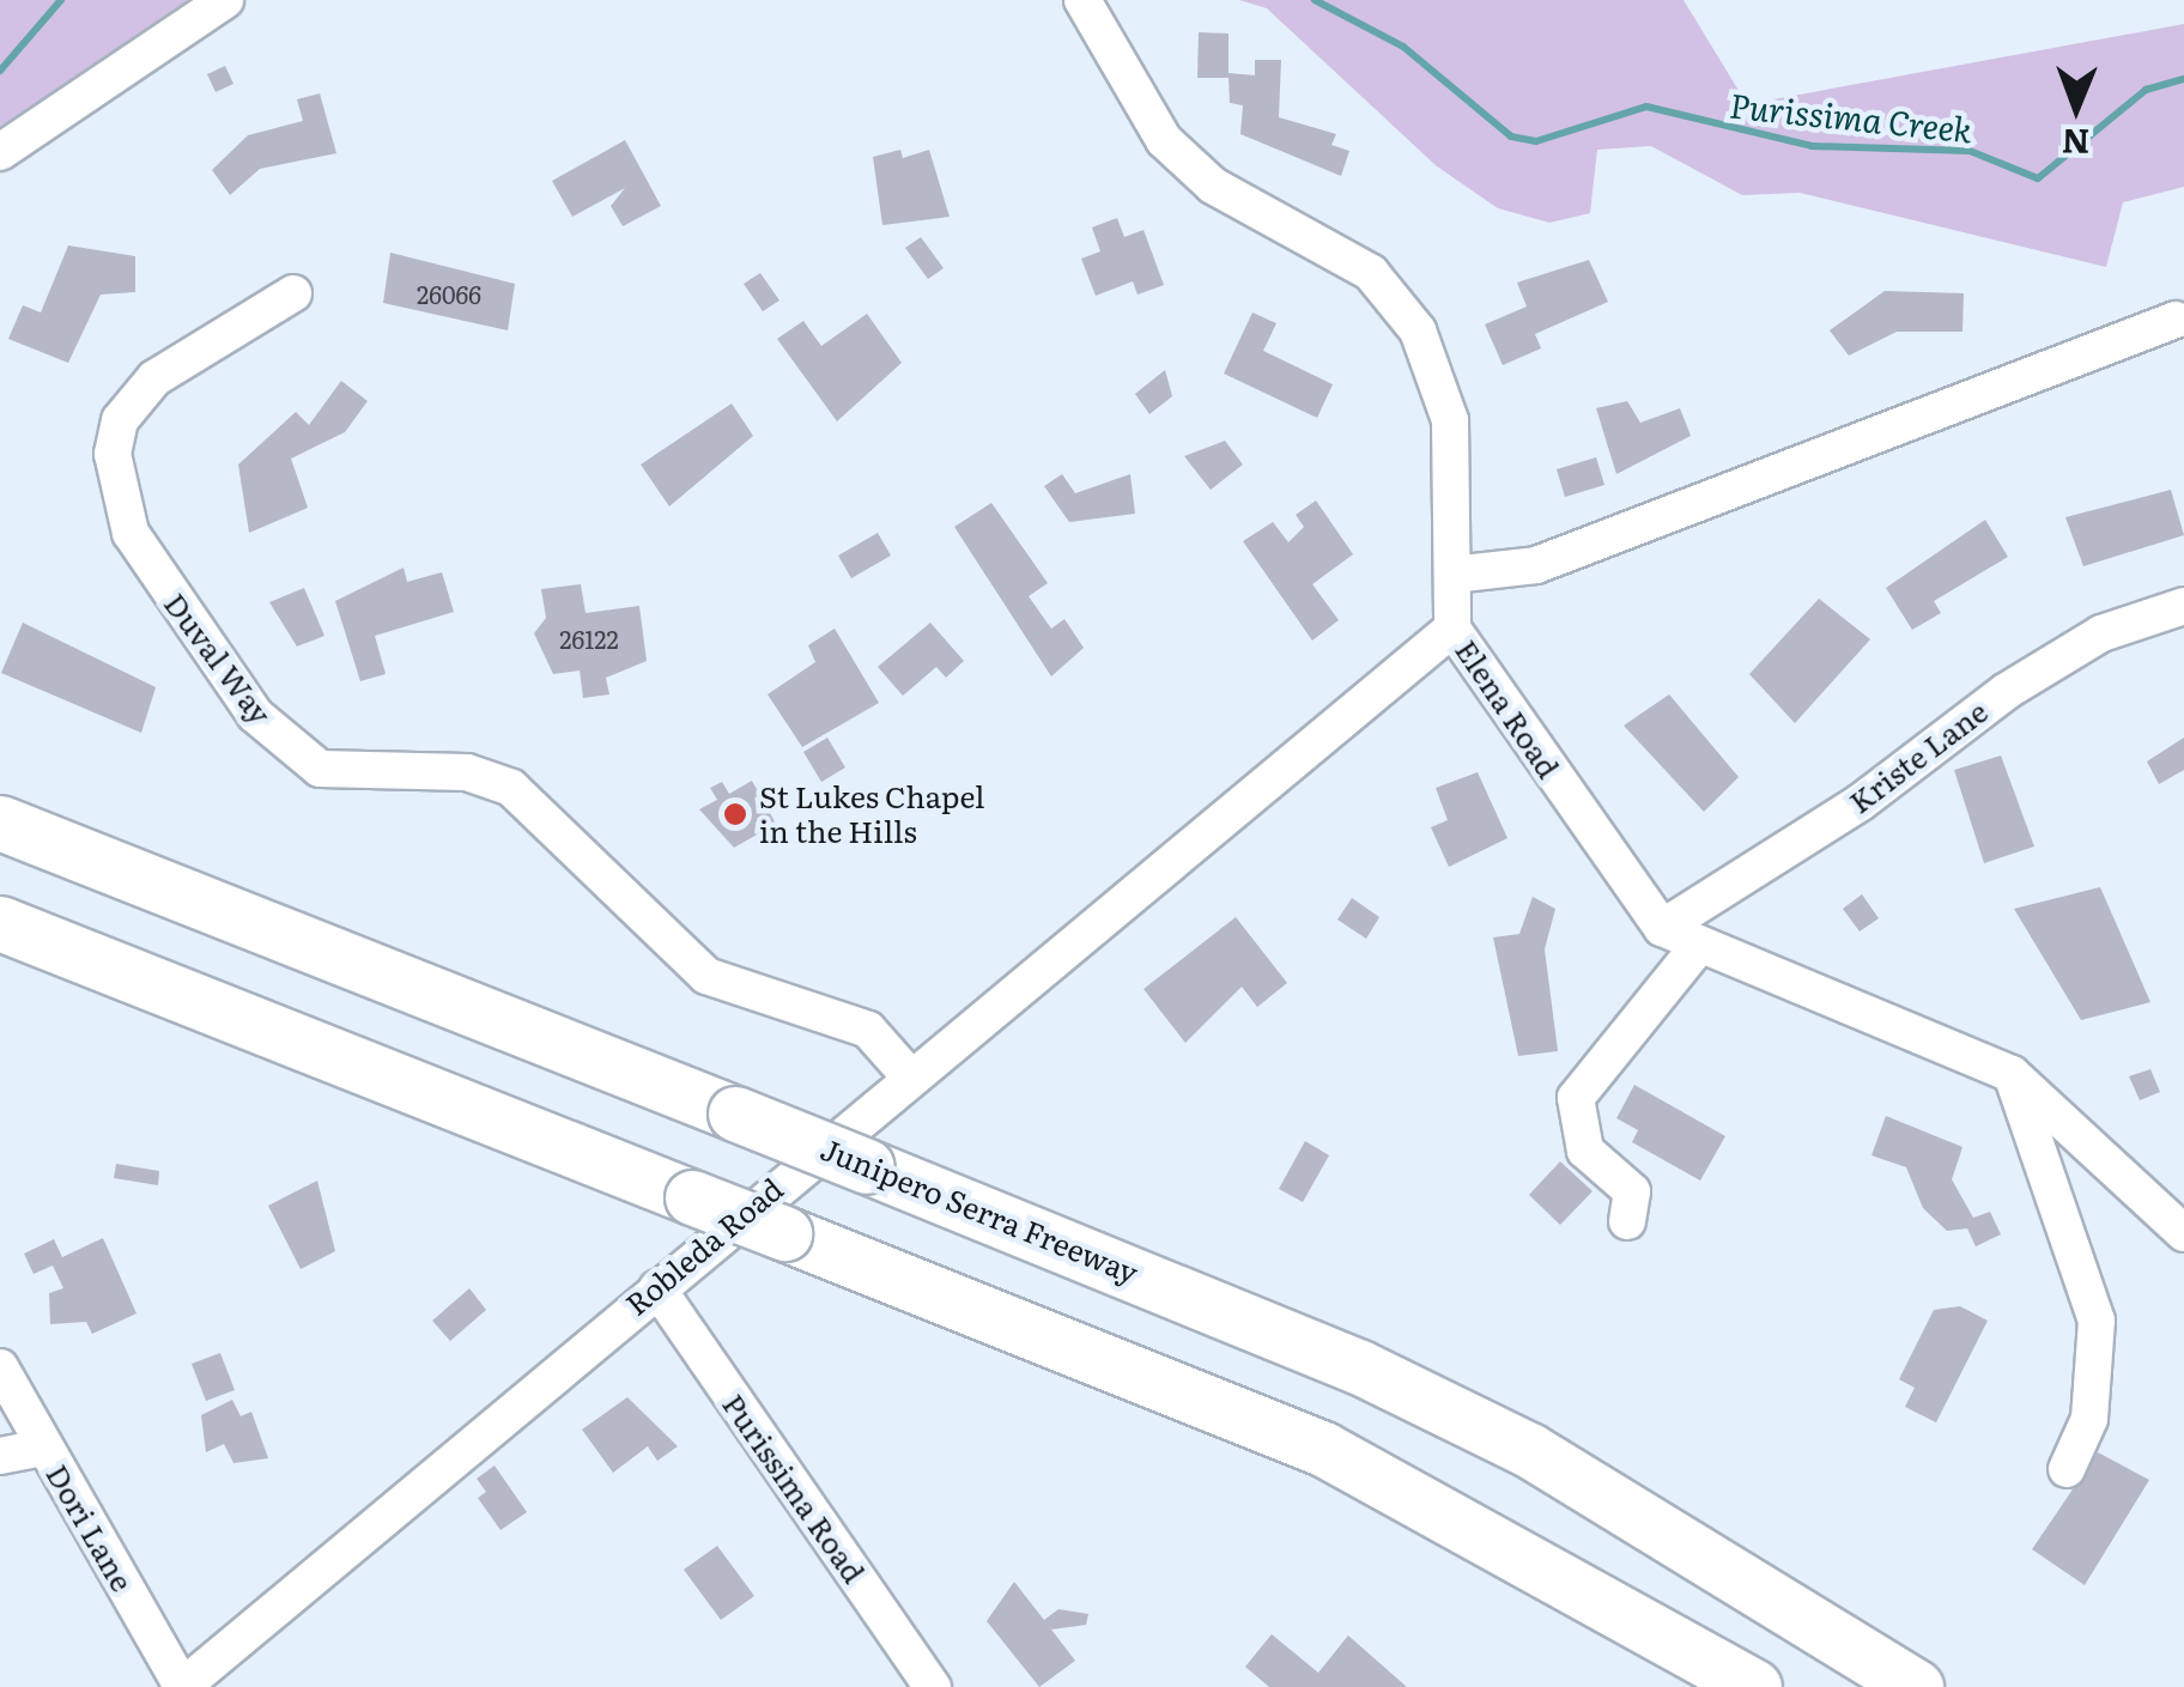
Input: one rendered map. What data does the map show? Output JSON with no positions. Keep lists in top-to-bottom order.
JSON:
{
  "streets": {
    "highway": ["Junipero Serra Freeway"],
    "street": [
      "Duval Way",
      "Elena Road",
      "Kriste Lane",
      "Robleda Road",
      "Purissima Road",
      "Dori Lane"
    ]
  },
  "crossings": [
    ["Duval Way", "Robleda Road"],
    ["Elena Road", "Kriste Lane"],
    ["Elena Road", "Robleda Road"],
    ["Robleda Road", "Purissima Road"],
    ["Robleda Road", "Dori Lane"]
  ],
  "water": ["Purissima Creek"],
  "places": ["St Lukes Chapel in the Hills"],
  "house_numbers": ["26066", "26122"],
  "north": "bottom"
}
